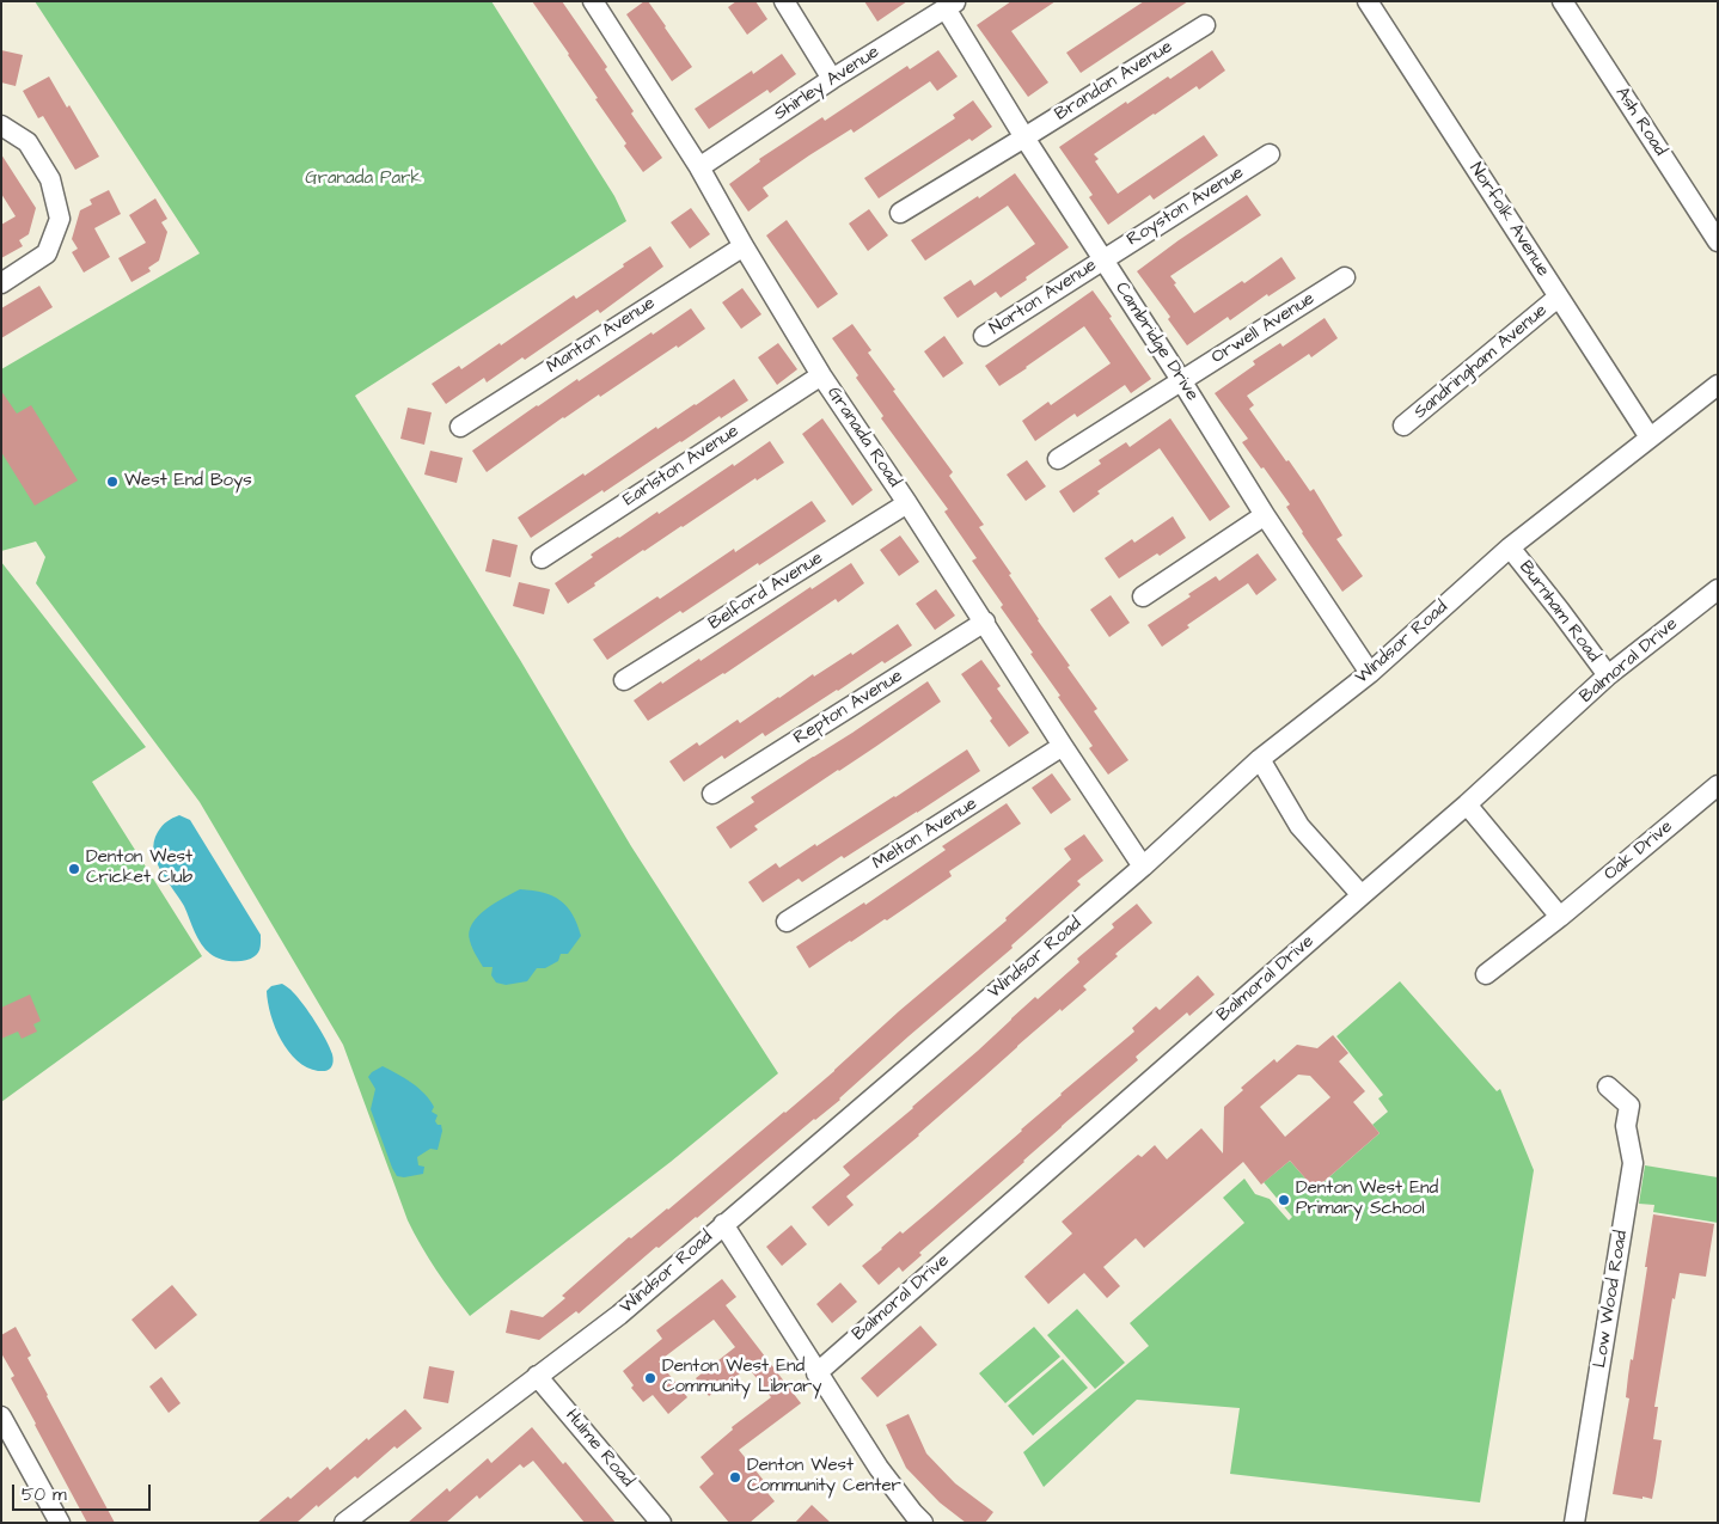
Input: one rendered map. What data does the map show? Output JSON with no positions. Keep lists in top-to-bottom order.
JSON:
{
  "streets": {
    "street": [
      "Brandon Avenue",
      "Shirley Avenue",
      "Ash Road",
      "Royston Avenue",
      "Norfolk Avenue",
      "Norton Avenue",
      "Orwell Avenue",
      "Manton Avenue",
      "Cambridge Drive",
      "Sandringham Avenue",
      "Granada Road",
      "Earlston Avenue",
      "Belford Avenue",
      "Burnham Road",
      "Windsor Road",
      "Balmoral Drive",
      "Repton Avenue",
      "Melton Avenue",
      "Oak Drive",
      "Low Wood Road",
      "Hulme Road"
    ]
  },
  "crossings": [
    ["Brandon Avenue", "Cambridge Drive"],
    ["Shirley Avenue", "Cambridge Drive"],
    ["Shirley Avenue", "Granada Road"],
    ["Royston Avenue", "Norton Avenue"],
    ["Royston Avenue", "Cambridge Drive"],
    ["Norfolk Avenue", "Sandringham Avenue"],
    ["Norfolk Avenue", "Windsor Road"],
    ["Norton Avenue", "Cambridge Drive"],
    ["Orwell Avenue", "Cambridge Drive"],
    ["Manton Avenue", "Granada Road"],
    ["Cambridge Drive", "Windsor Road"],
    ["Granada Road", "Earlston Avenue"],
    ["Granada Road", "Belford Avenue"],
    ["Granada Road", "Windsor Road"],
    ["Granada Road", "Repton Avenue"],
    ["Granada Road", "Melton Avenue"],
    ["Burnham Road", "Windsor Road"],
    ["Burnham Road", "Balmoral Drive"],
    ["Windsor Road", "Hulme Road"]
  ],
  "parks": ["Granada Park"],
  "places": [
    "West End Boys",
    "Denton West Cricket Club",
    "Denton West End Primary School",
    "Denton West End Community Library",
    "Denton West Community Center"
  ],
  "scale_bar": "50 m"
}
